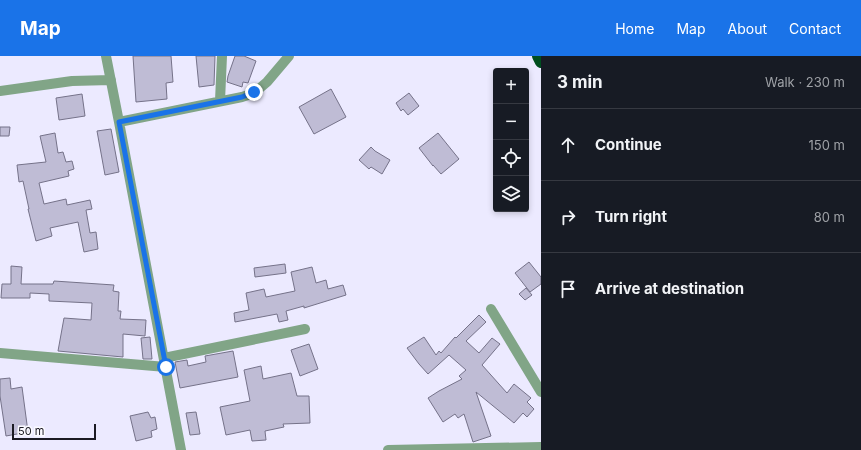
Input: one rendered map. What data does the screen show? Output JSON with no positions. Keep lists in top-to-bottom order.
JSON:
{
  "scale_bar": "50 m",
  "page": {
    "header": "Map",
    "nav": [
      "Home",
      "Map",
      "About",
      "Contact"
    ],
    "heading": ["3 min", "Walk · 230 m"],
    "map_buttons": ["+", "−"],
    "list": [
      ["Continue", "150 m"],
      ["Turn right", "80 m"],
      "Arrive at destination"
    ],
    "scale": "50 m"
  }
}
